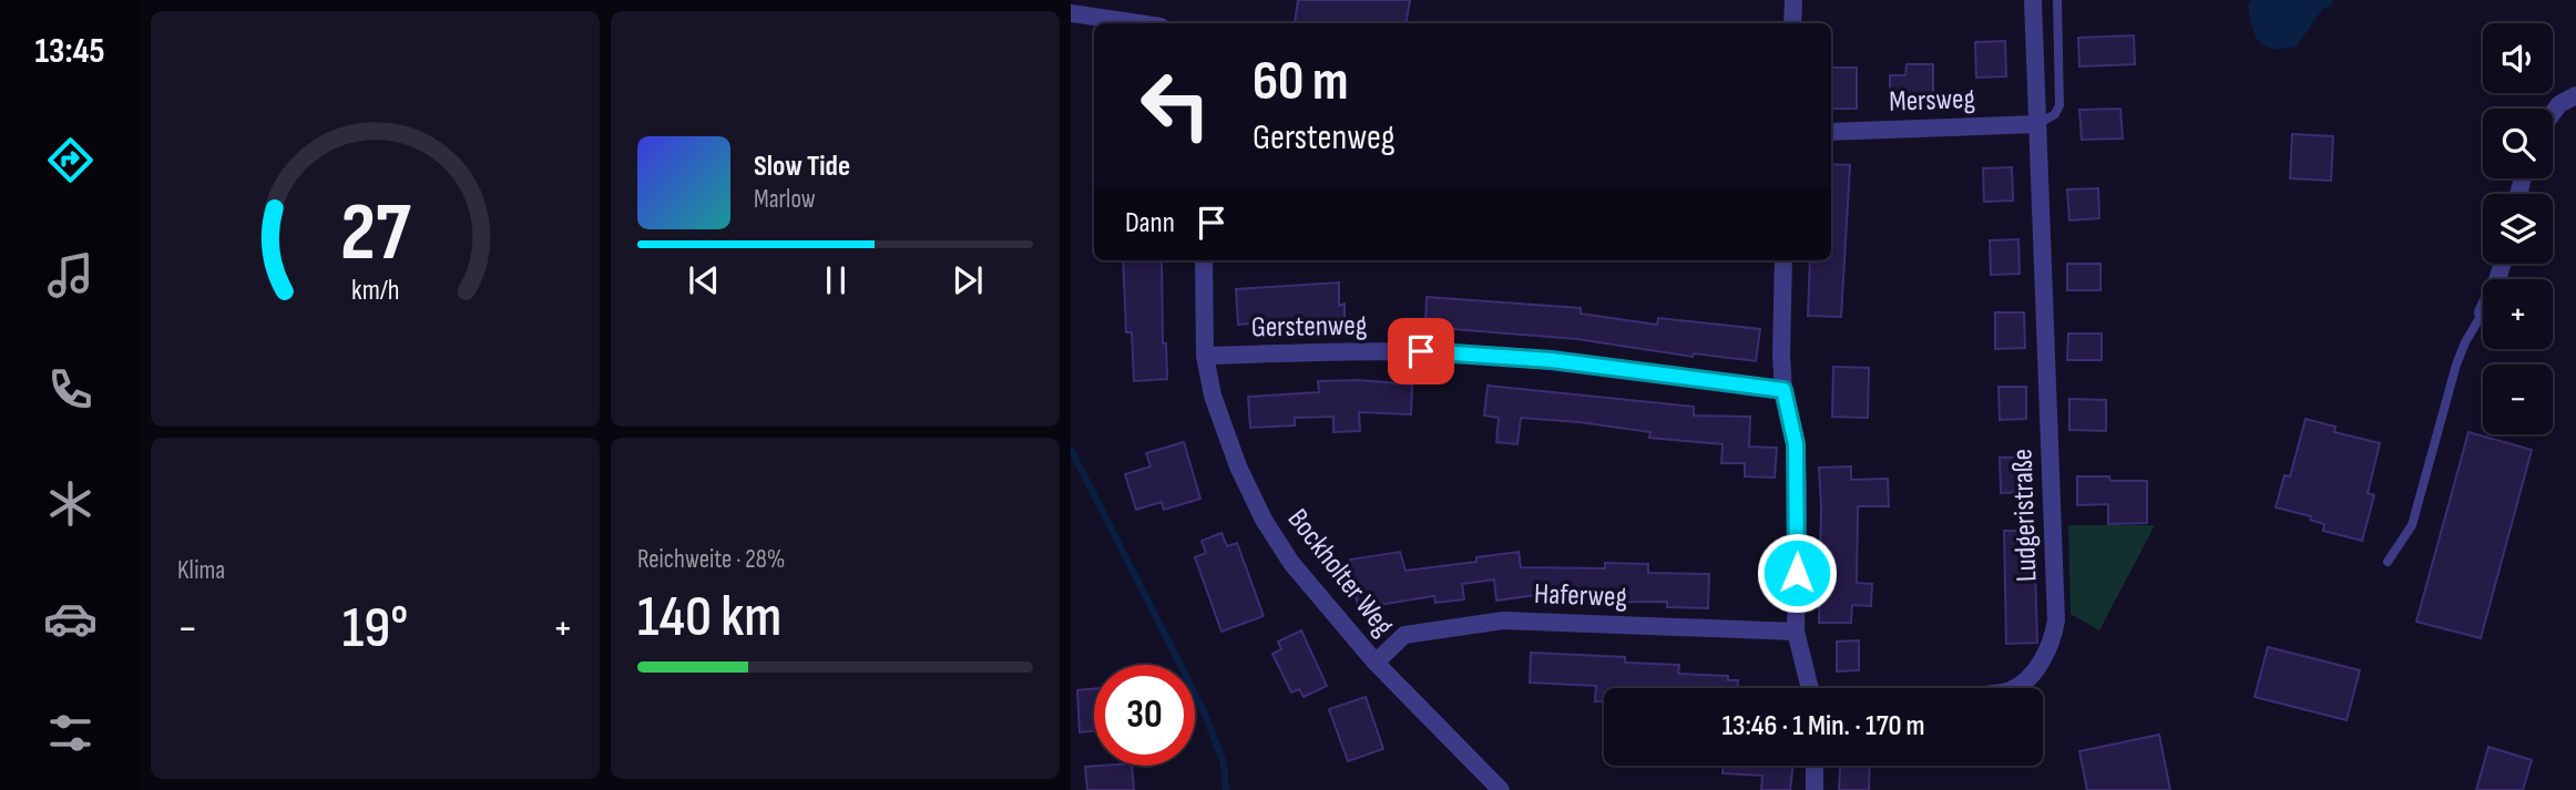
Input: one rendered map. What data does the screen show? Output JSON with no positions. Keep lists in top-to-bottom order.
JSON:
{
  "streets": {
    "street": [
      "Mersweg",
      "Gerstenweg",
      "Ludgeristraße",
      "Bockholter Weg",
      "Haferweg"
    ]
  },
  "crossings": [
    ["Mersweg", "Ludgeristraße"],
    ["Gerstenweg", "Bockholter Weg"],
    ["Bockholter Weg", "Haferweg"]
  ],
  "page": {
    "tabs": "13:45",
    "map_buttons": ["+", "−"],
    "turn": ["60 m", "Gerstenweg"],
    "song": ["Slow Tide", "Marlow"],
    "then": "Dann",
    "tile": [
      "Klima",
      ["Reichweite · 28%", "140 km"]
    ],
    "heat": ["−", "19°", "+"],
    "limit": "30",
    "trip": "13:46 · 1 Min. · 170 m",
    "gauge": ["27", "km/h"]
  }
}
